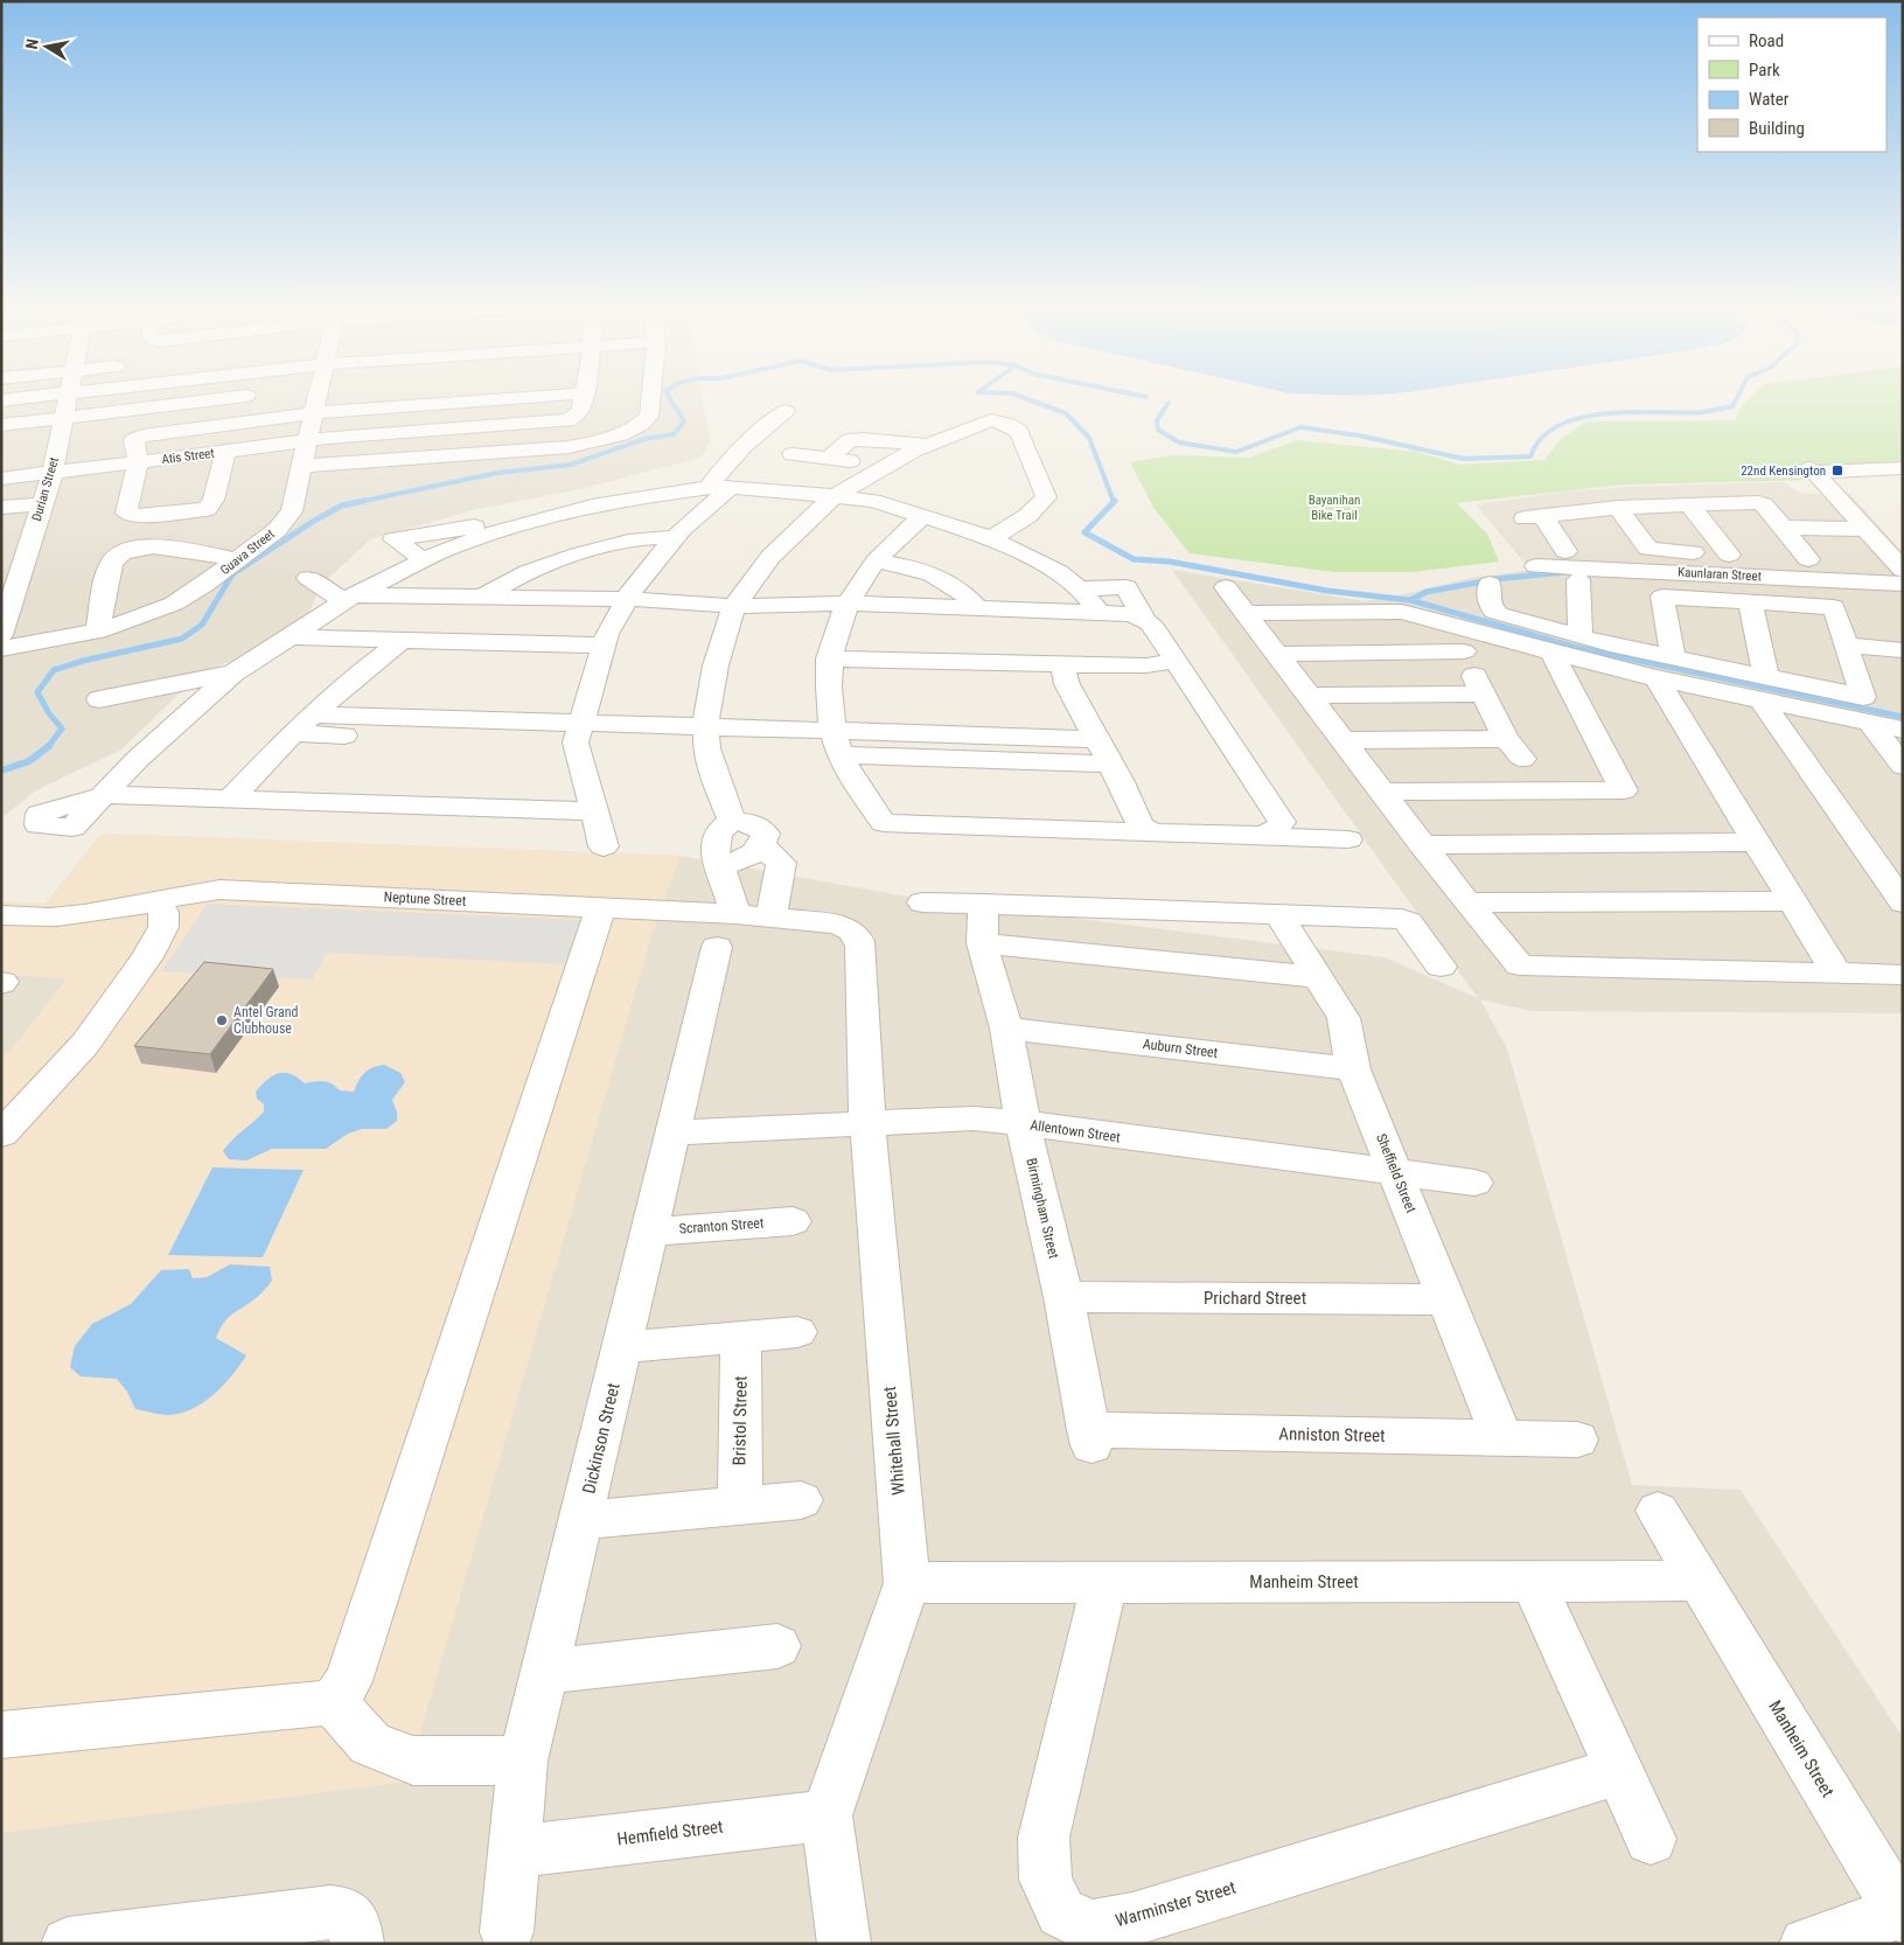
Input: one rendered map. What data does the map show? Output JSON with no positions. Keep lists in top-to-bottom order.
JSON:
{
  "streets": {
    "street": [
      "Atis Street",
      "Durian Street",
      "Guava Street",
      "Kaunlaran Street",
      "Neptune Street",
      "Auburn Street",
      "Allentown Street",
      "Sheffield Street",
      "Birmingham Street",
      "Scranton Street",
      "Prichard Street",
      "Bristol Street",
      "Anniston Street",
      "Dickinson Street",
      "Whitehall Street",
      "Manheim Street",
      "Hemfield Street",
      "Warminster Street"
    ]
  },
  "crossings": [
    ["Atis Street", "Durian Street"],
    ["Atis Street", "Guava Street"],
    ["Neptune Street", "Dickinson Street"],
    ["Neptune Street", "Whitehall Street"],
    ["Auburn Street", "Sheffield Street"],
    ["Auburn Street", "Birmingham Street"],
    ["Allentown Street", "Sheffield Street"],
    ["Allentown Street", "Birmingham Street"],
    ["Allentown Street", "Dickinson Street"],
    ["Allentown Street", "Whitehall Street"],
    ["Sheffield Street", "Prichard Street"],
    ["Sheffield Street", "Anniston Street"],
    ["Birmingham Street", "Prichard Street"],
    ["Birmingham Street", "Anniston Street"],
    ["Scranton Street", "Dickinson Street"],
    ["Dickinson Street", "Hemfield Street"],
    ["Whitehall Street", "Manheim Street"],
    ["Whitehall Street", "Hemfield Street"],
    ["Manheim Street", "Warminster Street"]
  ],
  "parks": ["Bayanihan Bike Trail"],
  "places": {
    "transit": ["22nd Kensington"],
    "other": ["Antel Grand Clubhouse"]
  },
  "legend": [
    "Road",
    "Park",
    "Water",
    "Building"
  ],
  "north": "left"
}
